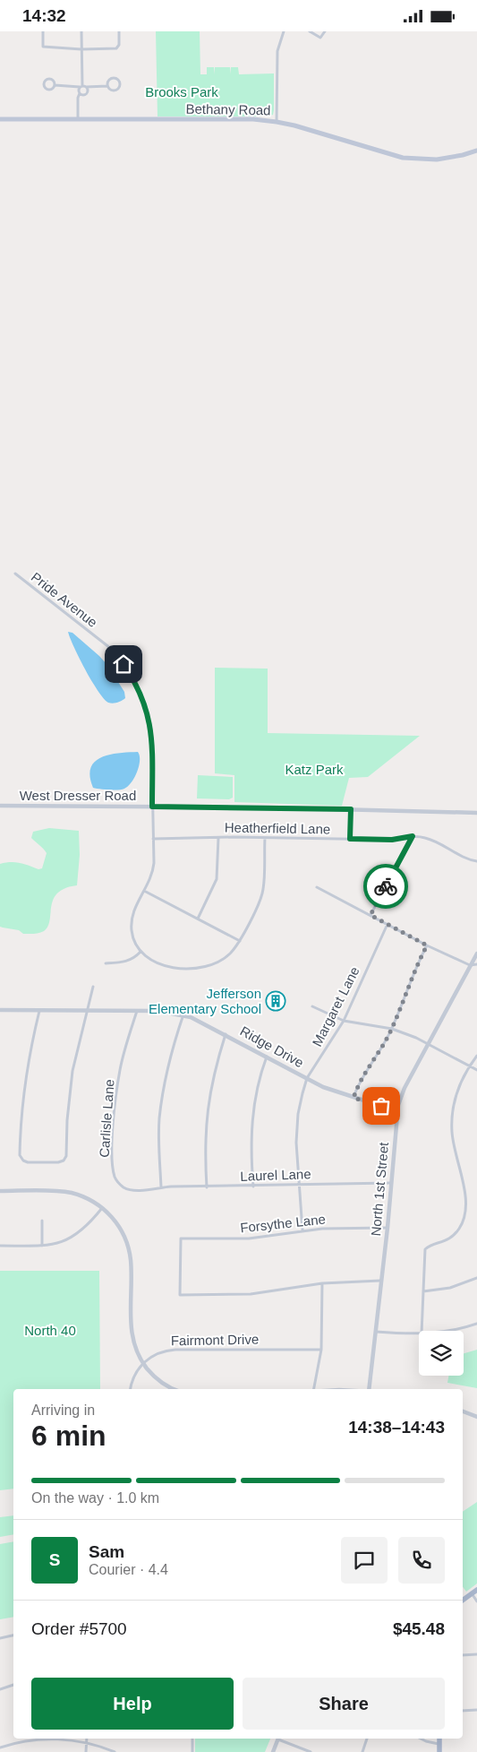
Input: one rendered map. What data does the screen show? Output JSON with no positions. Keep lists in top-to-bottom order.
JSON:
{
  "streets": {
    "main road": ["Bethany Road"],
    "street": [
      "Pride Avenue",
      "West Dresser Road",
      "Heatherfield Lane",
      "Margaret Lane",
      "Ridge Drive",
      "Carlisle Lane",
      "Laurel Lane",
      "North 1st Street",
      "Forsythe Lane",
      "Fairmont Drive"
    ]
  },
  "crossings": [
    ["Pride Avenue", "West Dresser Road"],
    ["Pride Avenue", "Heatherfield Lane"],
    ["Margaret Lane", "Ridge Drive"],
    ["Margaret Lane", "Laurel Lane"],
    ["Margaret Lane", "Forsythe Lane"],
    ["Ridge Drive", "Carlisle Lane"],
    ["Ridge Drive", "North 1st Street"],
    ["Carlisle Lane", "Laurel Lane"],
    ["Laurel Lane", "North 1st Street"],
    ["North 1st Street", "Forsythe Lane"]
  ],
  "parks": ["Brooks Park", "Katz Park", "North 40"],
  "places": {
    "building": ["Jefferson Elementary School"]
  },
  "page": {
    "status": "14:32",
    "heading": ["6 min", "Arriving in", "14:38–14:43"],
    "panel": [
      "Sam",
      "Courier · 4.4",
      "Order #5700",
      "$45.48"
    ],
    "bar": "On the way · 1.0 km",
    "round": "S",
    "buttons": ["Help", "Share"]
  }
}
